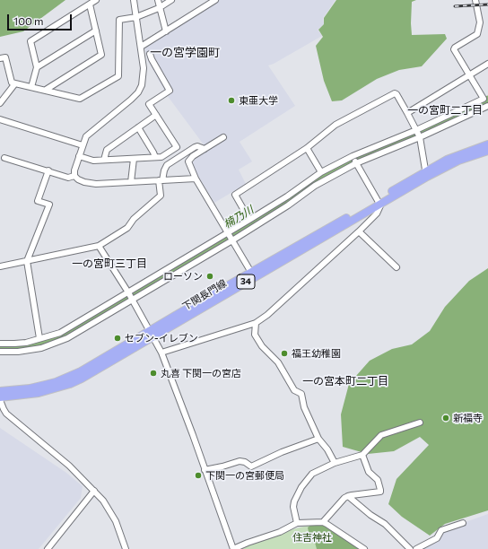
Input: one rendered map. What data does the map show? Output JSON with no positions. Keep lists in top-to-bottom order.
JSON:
{
  "streets": {
    "main road": ["34", "下関長門線"]
  },
  "districts": [
    "一の宮学園町",
    "一の宮町二丁目",
    "一の宮町三丁目",
    "一の宮本町二丁目"
  ],
  "water": ["楠乃川"],
  "parks": ["住吉神社"],
  "places": [
    "東亜大学",
    "ローソン",
    "セブン-イレブン",
    "福王幼稚園",
    "丸喜 下関一の宮店",
    "新福寺",
    "下関一の宮郵便局"
  ],
  "scale_bar": "100 m"
}
